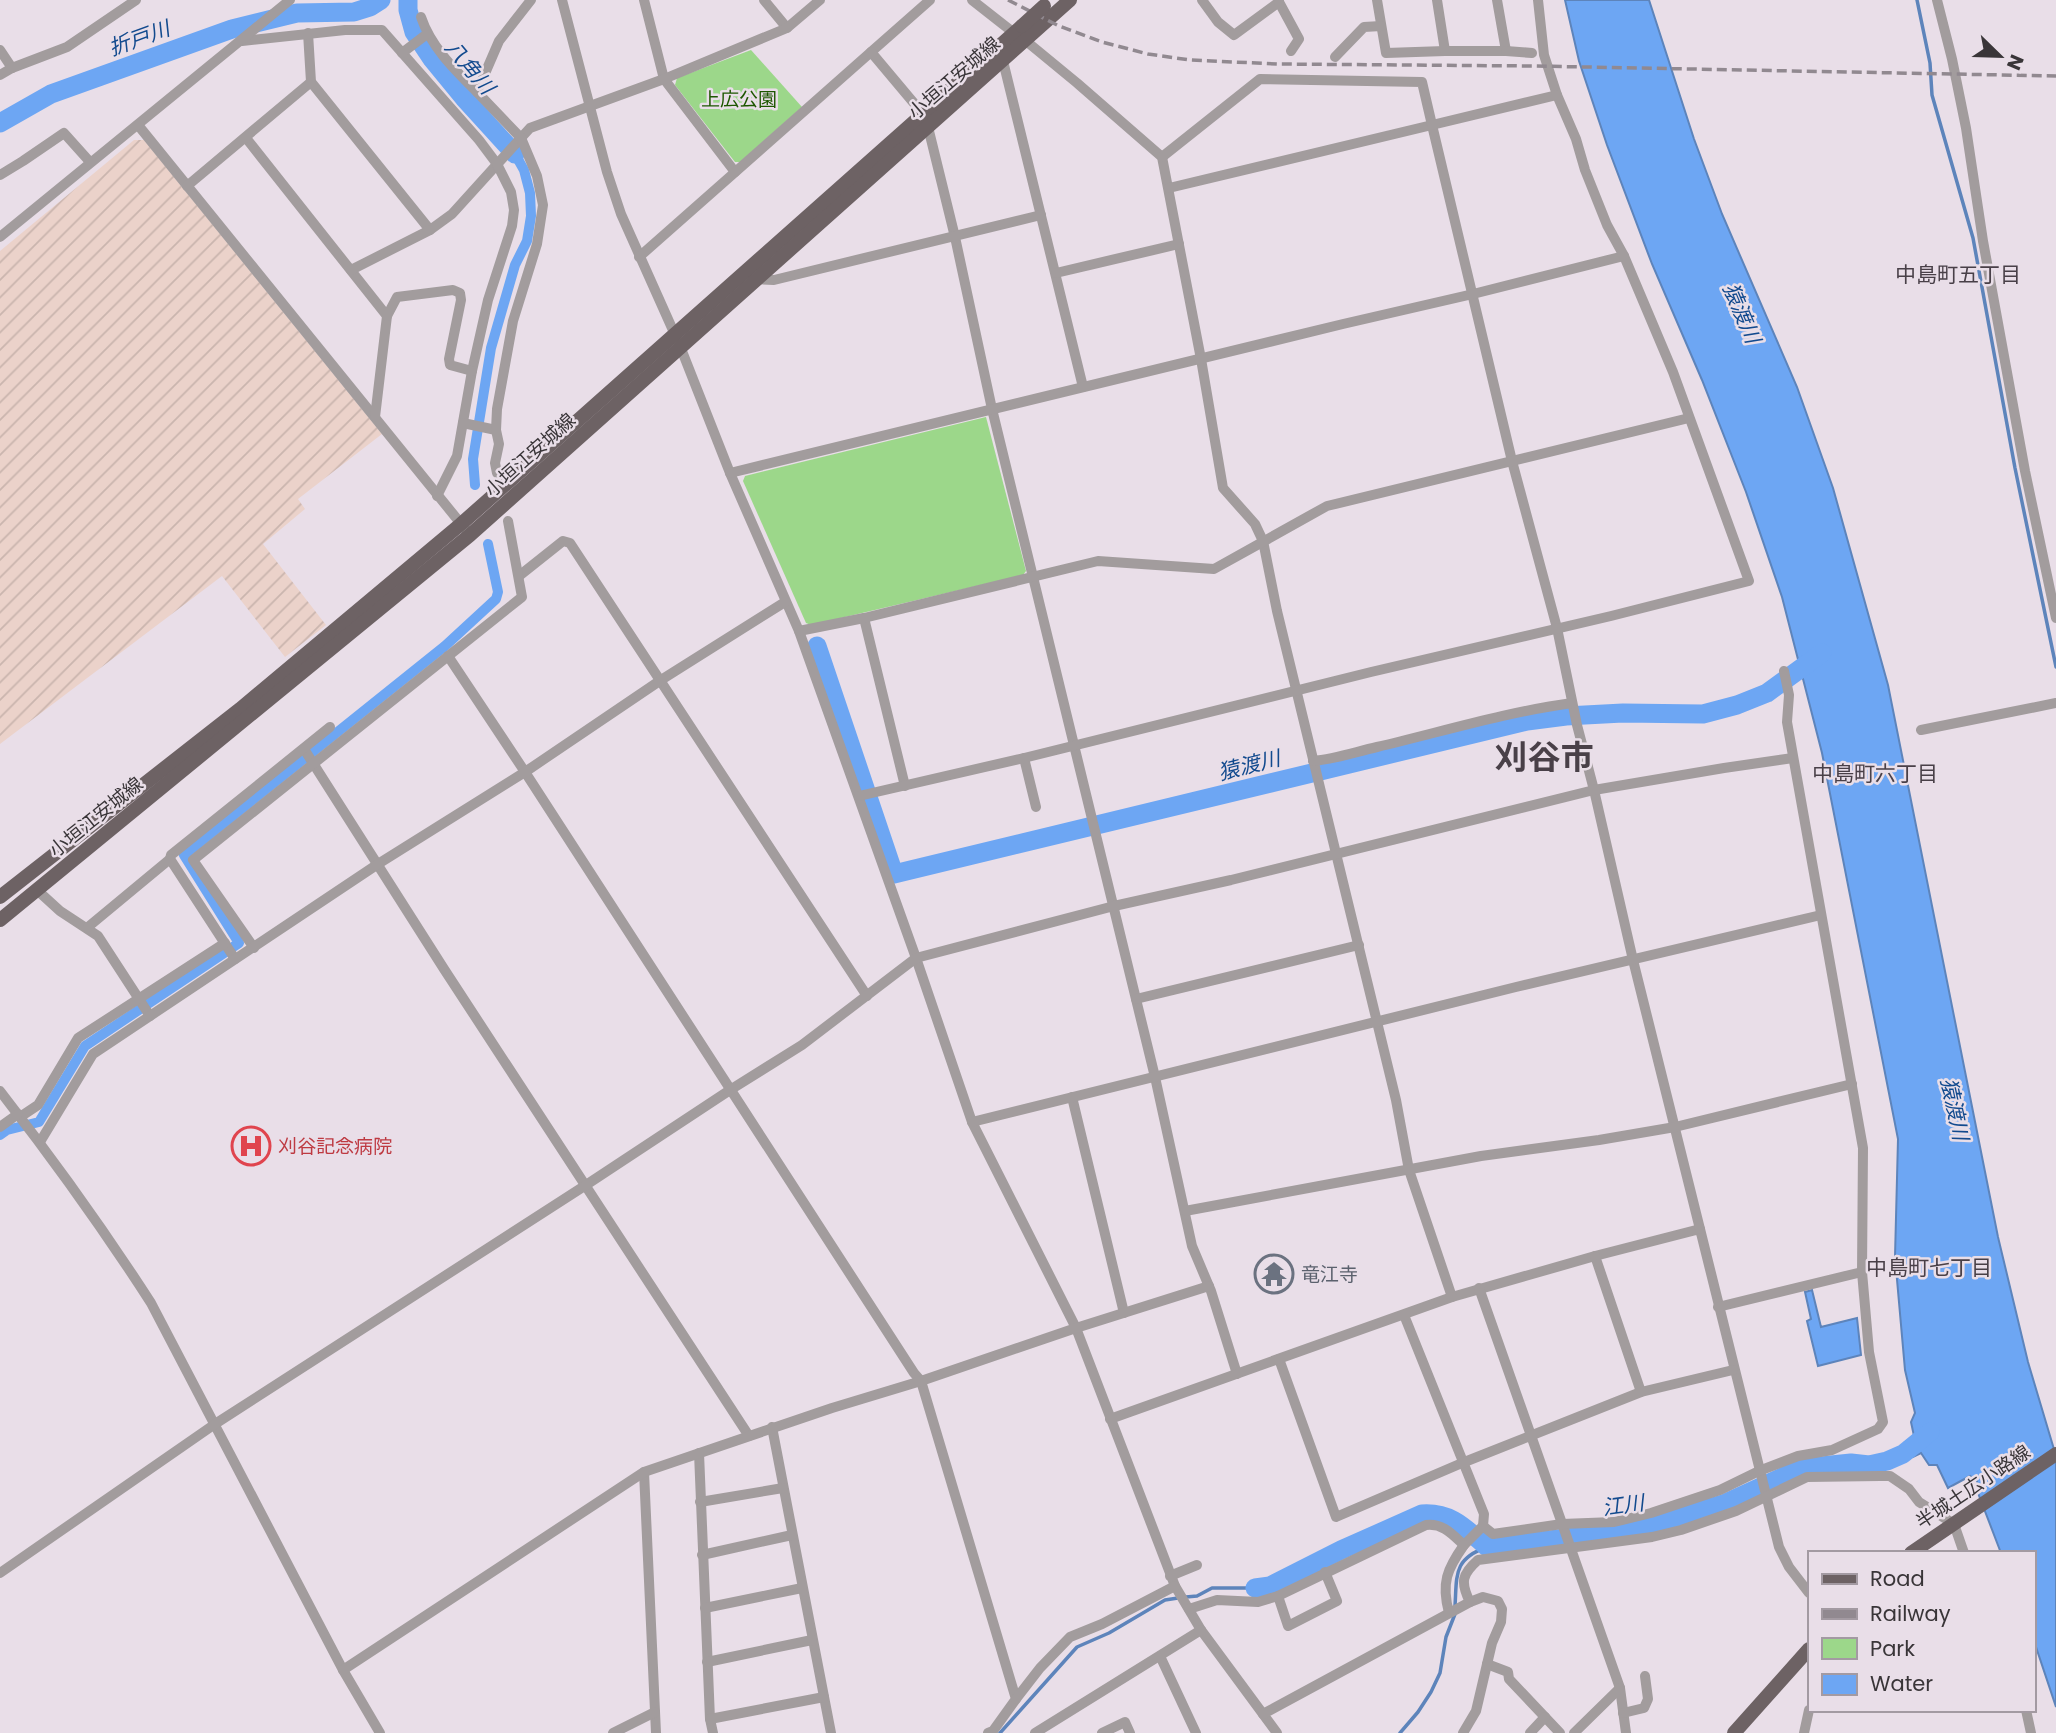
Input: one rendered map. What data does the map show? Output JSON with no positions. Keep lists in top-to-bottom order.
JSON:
{
  "streets": {
    "main road": ["小垣江安城線", "半城土広小路線"]
  },
  "districts": [
    "中島町五丁目",
    "刈谷市",
    "中島町六丁目",
    "中島町七丁目"
  ],
  "water": [
    "折戸川",
    "八角川",
    "猿渡川",
    "江川"
  ],
  "parks": ["上広公園"],
  "places": {
    "hospital": ["刈谷記念病院"],
    "temple": ["竜江寺"]
  },
  "legend": [
    "Road",
    "Railway",
    "Park",
    "Water"
  ],
  "north": "bottom right"
}
